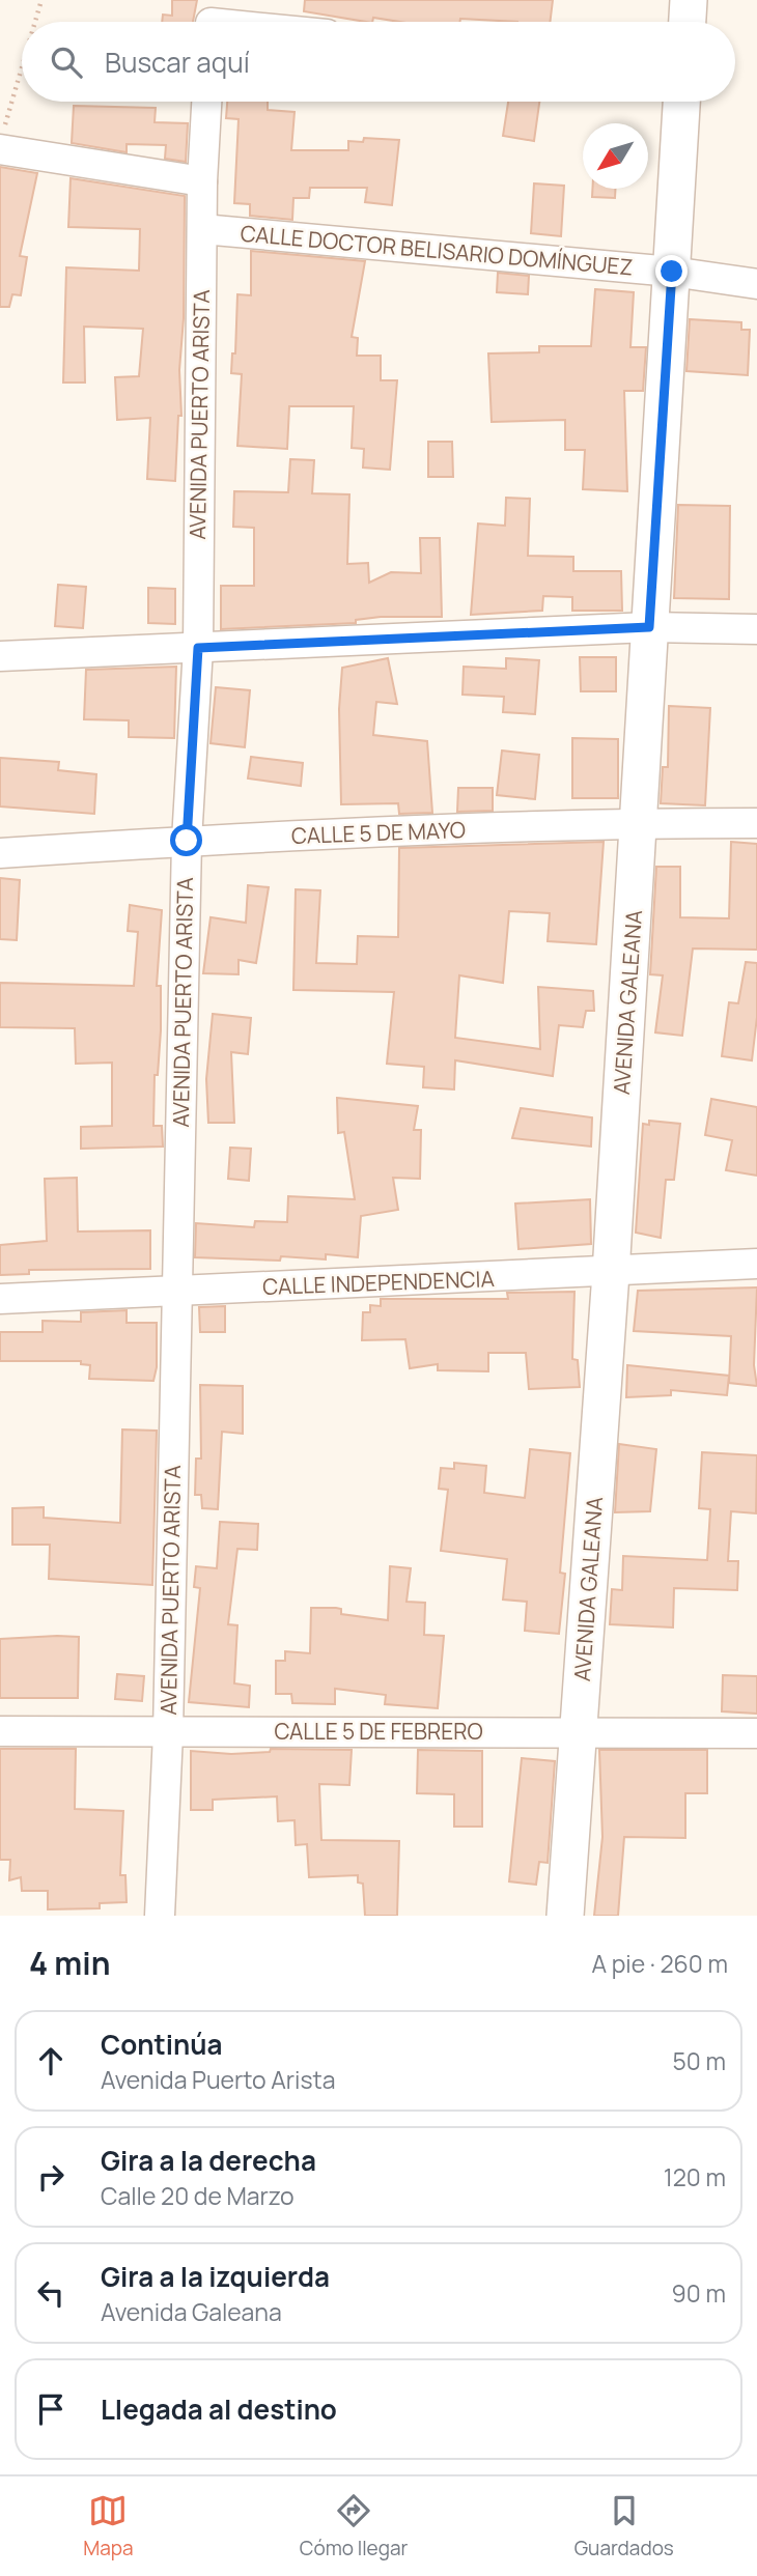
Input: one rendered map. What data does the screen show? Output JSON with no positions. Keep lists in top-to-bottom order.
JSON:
{
  "streets": {
    "street": [
      "CALLE DOCTOR BELISARIO DOMÍNGUEZ",
      "AVENIDA PUERTO ARISTA",
      "CALLE 5 DE MAYO",
      "AVENIDA GALEANA",
      "CALLE INDEPENDENCIA",
      "CALLE 5 DE FEBRERO"
    ]
  },
  "crossings": [
    ["CALLE DOCTOR BELISARIO DOMÍNGUEZ", "AVENIDA PUERTO ARISTA"],
    ["CALLE DOCTOR BELISARIO DOMÍNGUEZ", "AVENIDA GALEANA"],
    ["AVENIDA PUERTO ARISTA", "CALLE 5 DE MAYO"],
    ["AVENIDA PUERTO ARISTA", "CALLE INDEPENDENCIA"],
    ["AVENIDA PUERTO ARISTA", "CALLE 5 DE FEBRERO"],
    ["CALLE 5 DE MAYO", "AVENIDA GALEANA"],
    ["AVENIDA GALEANA", "CALLE INDEPENDENCIA"],
    ["AVENIDA GALEANA", "CALLE 5 DE FEBRERO"]
  ],
  "north": "bottom left",
  "page": {
    "search": "Buscar aquí",
    "heading": ["4 min", "A pie · 260 m"],
    "list": [
      ["Continúa", "Avenida Puerto Arista", "50 m"],
      ["Gira a la derecha", "Calle 20 de Marzo", "120 m"],
      ["Gira a la izquierda", "Avenida Galeana", "90 m"],
      "Llegada al destino"
    ],
    "nav": ["Mapa", "Cómo llegar", "Guardados"]
  }
}
